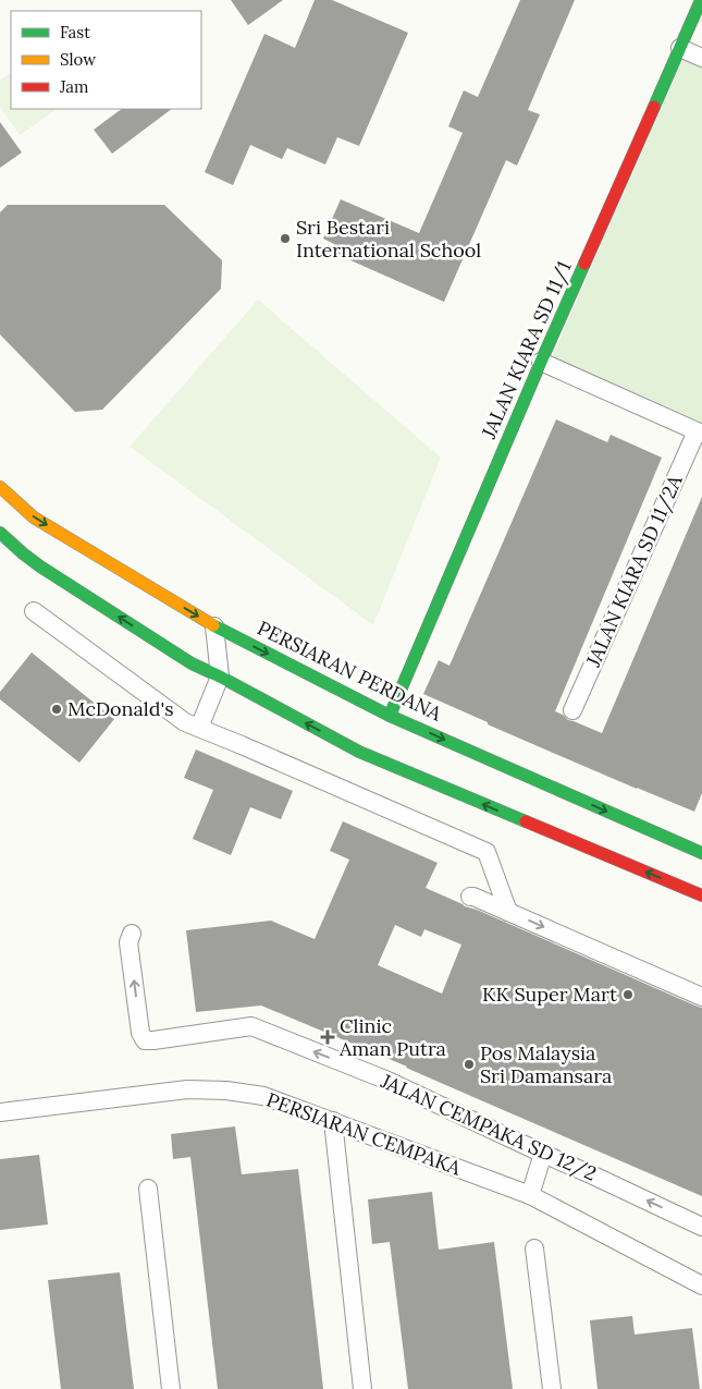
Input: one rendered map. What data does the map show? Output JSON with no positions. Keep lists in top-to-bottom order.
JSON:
{
  "streets": {
    "main road": ["JALAN KIARA SD 11/1", "PERSIARAN PERDANA"],
    "street": ["JALAN KIARA SD 11/2A", "JALAN CEMPAKA SD 12/2", "PERSIARAN CEMPAKA"]
  },
  "crossings": [
    ["JALAN KIARA SD 11/1", "PERSIARAN PERDANA"]
  ],
  "one_way": ["JALAN CEMPAKA SD 12/2"],
  "places": {
    "other": [
      "Sri Bestari International School",
      "McDonald's",
      "KK Super Mart",
      "Pos Malaysia Sri Damansara"
    ],
    "health": ["Clinic Aman Putra"]
  },
  "legend": ["Fast", "Slow", "Jam"]
}
